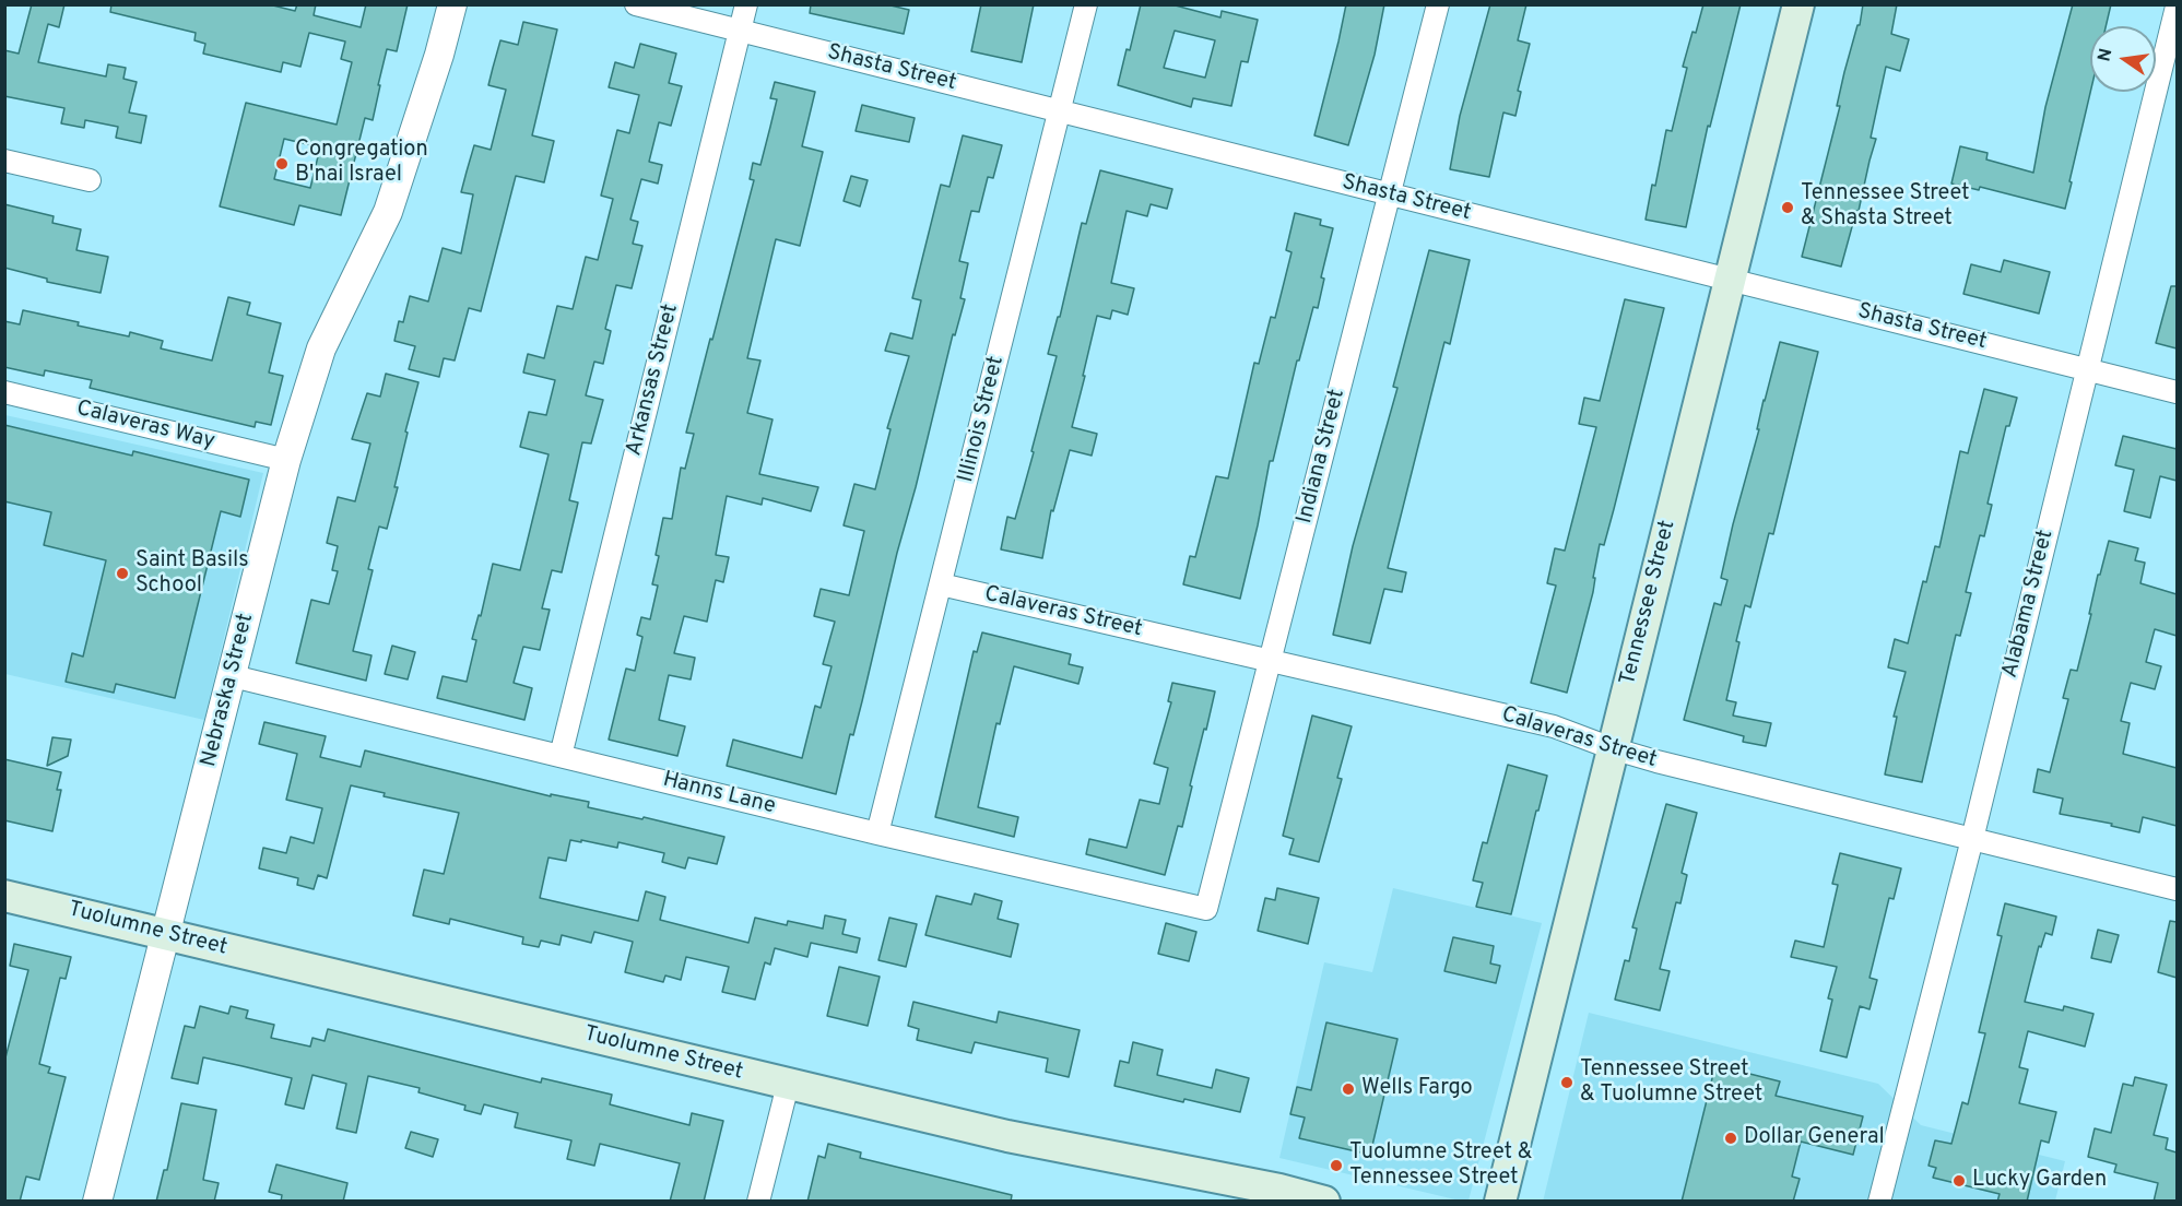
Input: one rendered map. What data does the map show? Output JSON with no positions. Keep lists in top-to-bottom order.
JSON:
{
  "streets": {
    "main road": ["Tennessee Street", "Tuolumne Street"],
    "street": [
      "Shasta Street",
      "Arkansas Street",
      "Illinois Street",
      "Calaveras Way",
      "Indiana Street",
      "Alabama Street",
      "Calaveras Street",
      "Nebraska Street",
      "Hanns Lane"
    ]
  },
  "crossings": [
    ["Shasta Street", "Arkansas Street"],
    ["Shasta Street", "Illinois Street"],
    ["Shasta Street", "Indiana Street"],
    ["Shasta Street", "Tennessee Street"],
    ["Shasta Street", "Alabama Street"],
    ["Arkansas Street", "Hanns Lane"],
    ["Illinois Street", "Calaveras Street"],
    ["Illinois Street", "Hanns Lane"],
    ["Calaveras Way", "Nebraska Street"],
    ["Indiana Street", "Calaveras Street"],
    ["Indiana Street", "Hanns Lane"],
    ["Tennessee Street", "Calaveras Street"],
    ["Alabama Street", "Calaveras Street"],
    ["Nebraska Street", "Hanns Lane"],
    ["Nebraska Street", "Tuolumne Street"]
  ],
  "places": [
    "Congregation B'nai Israel",
    "Tennessee Street & Shasta Street",
    "Saint Basils School",
    "Tennessee Street & Tuolumne Street",
    "Wells Fargo",
    "Dollar General",
    "Tuolumne Street & Tennessee Street",
    "Lucky Garden"
  ],
  "north": "left"
}
